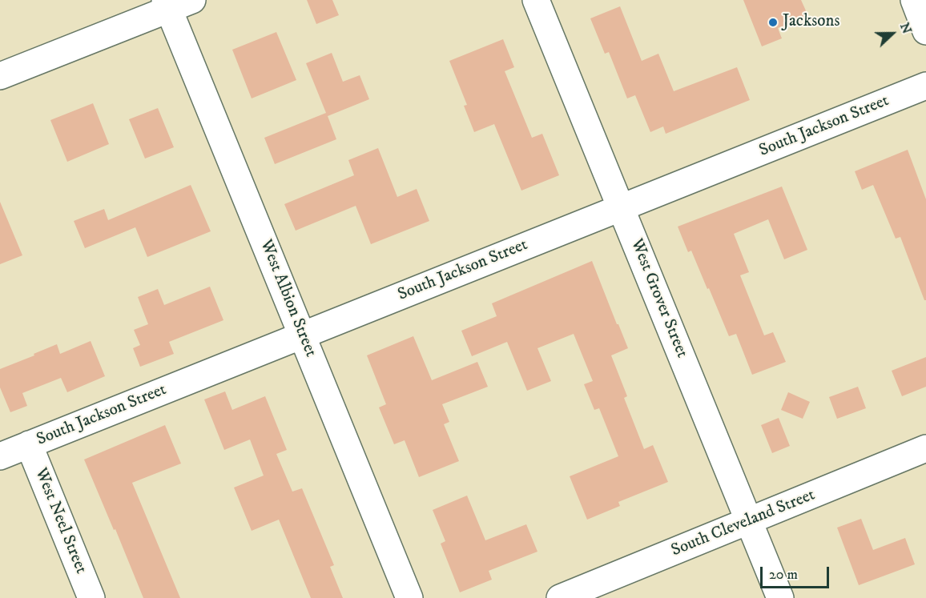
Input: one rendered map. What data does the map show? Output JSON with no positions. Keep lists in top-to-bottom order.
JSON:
{
  "streets": {
    "street": [
      "South Jackson Street",
      "West Albion Street",
      "West Grover Street",
      "West Neel Street",
      "South Cleveland Street"
    ]
  },
  "crossings": [
    ["South Jackson Street", "West Albion Street"],
    ["South Jackson Street", "West Grover Street"],
    ["South Jackson Street", "West Neel Street"],
    ["West Grover Street", "South Cleveland Street"]
  ],
  "places": ["Jacksons"],
  "scale_bar": "20 m",
  "north": "right"
}
